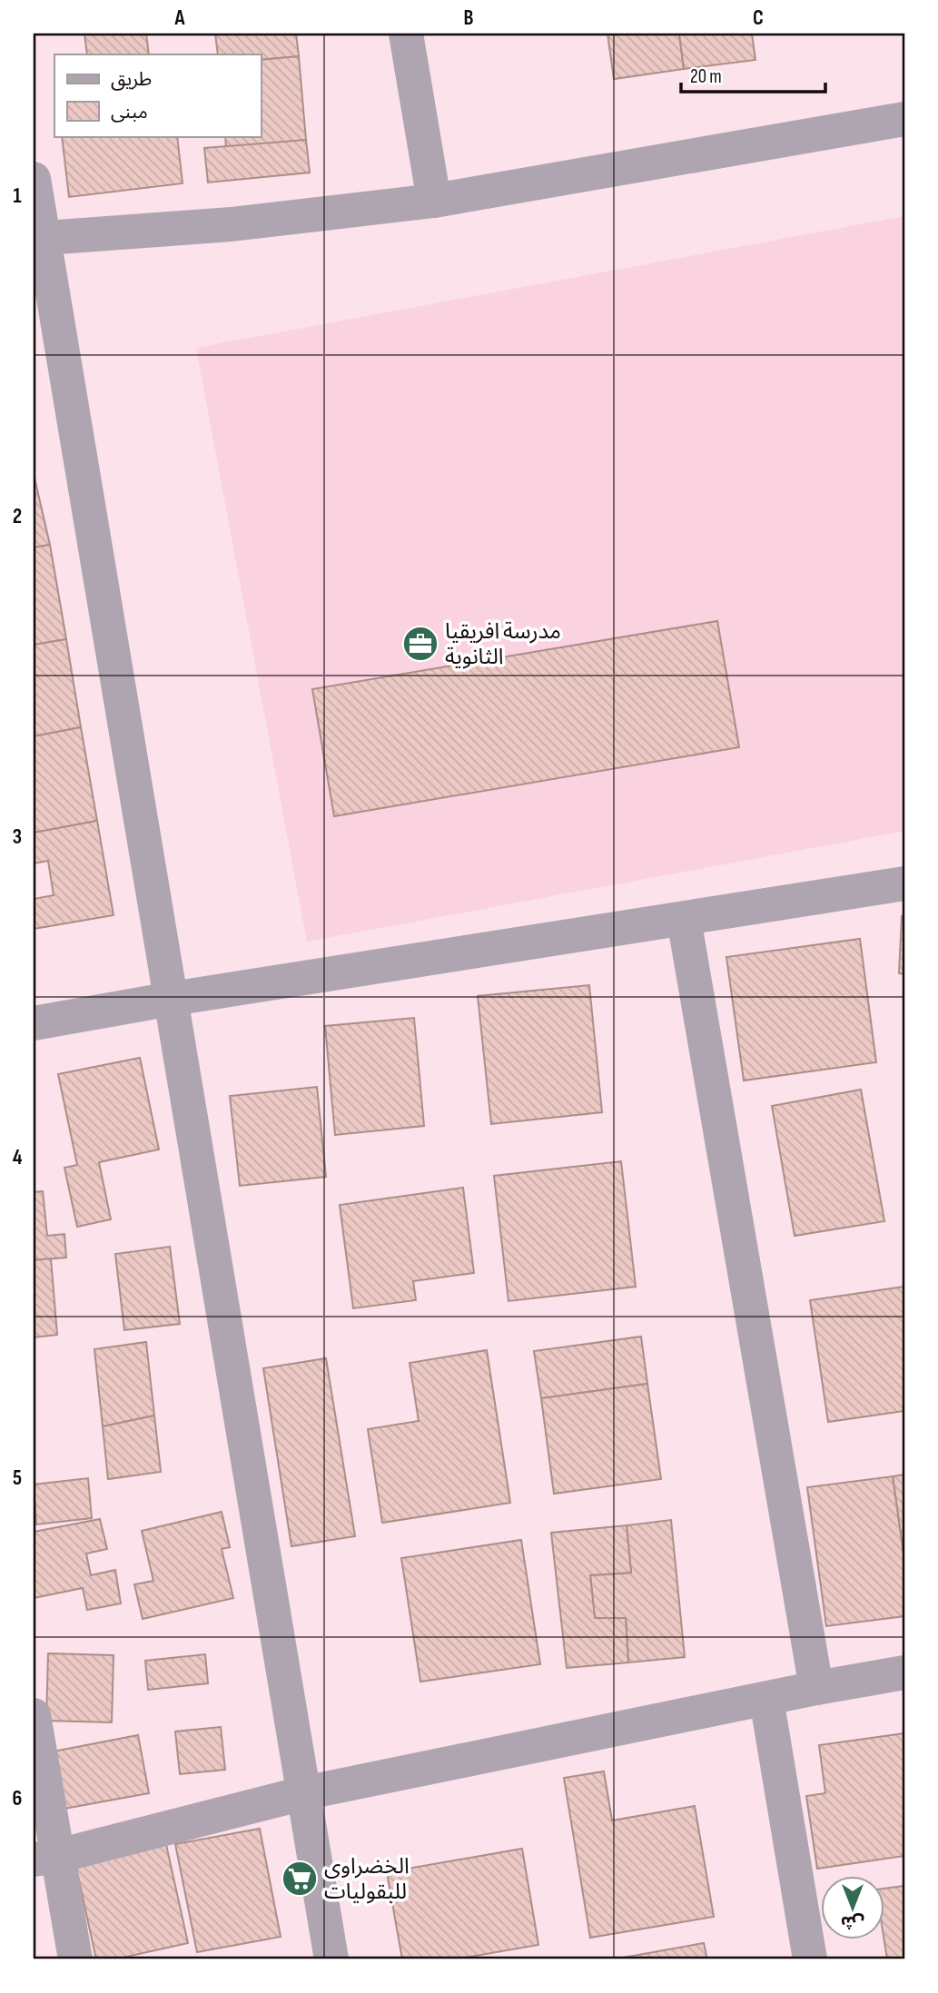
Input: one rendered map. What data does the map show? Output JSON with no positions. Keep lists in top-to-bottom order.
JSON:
{
  "places": {
    "office": ["مدرسة افريقيا الثانوية"],
    "supermarket": ["الخضراوى للبقوليات"]
  },
  "legend": ["طريق", "مبنى"],
  "scale_bar": "20 m",
  "north": "bottom",
  "grid": {
    "columns": ["A", "B", "C"],
    "rows": [
      "1",
      "2",
      "3",
      "4",
      "5",
      "6"
    ]
  }
}
